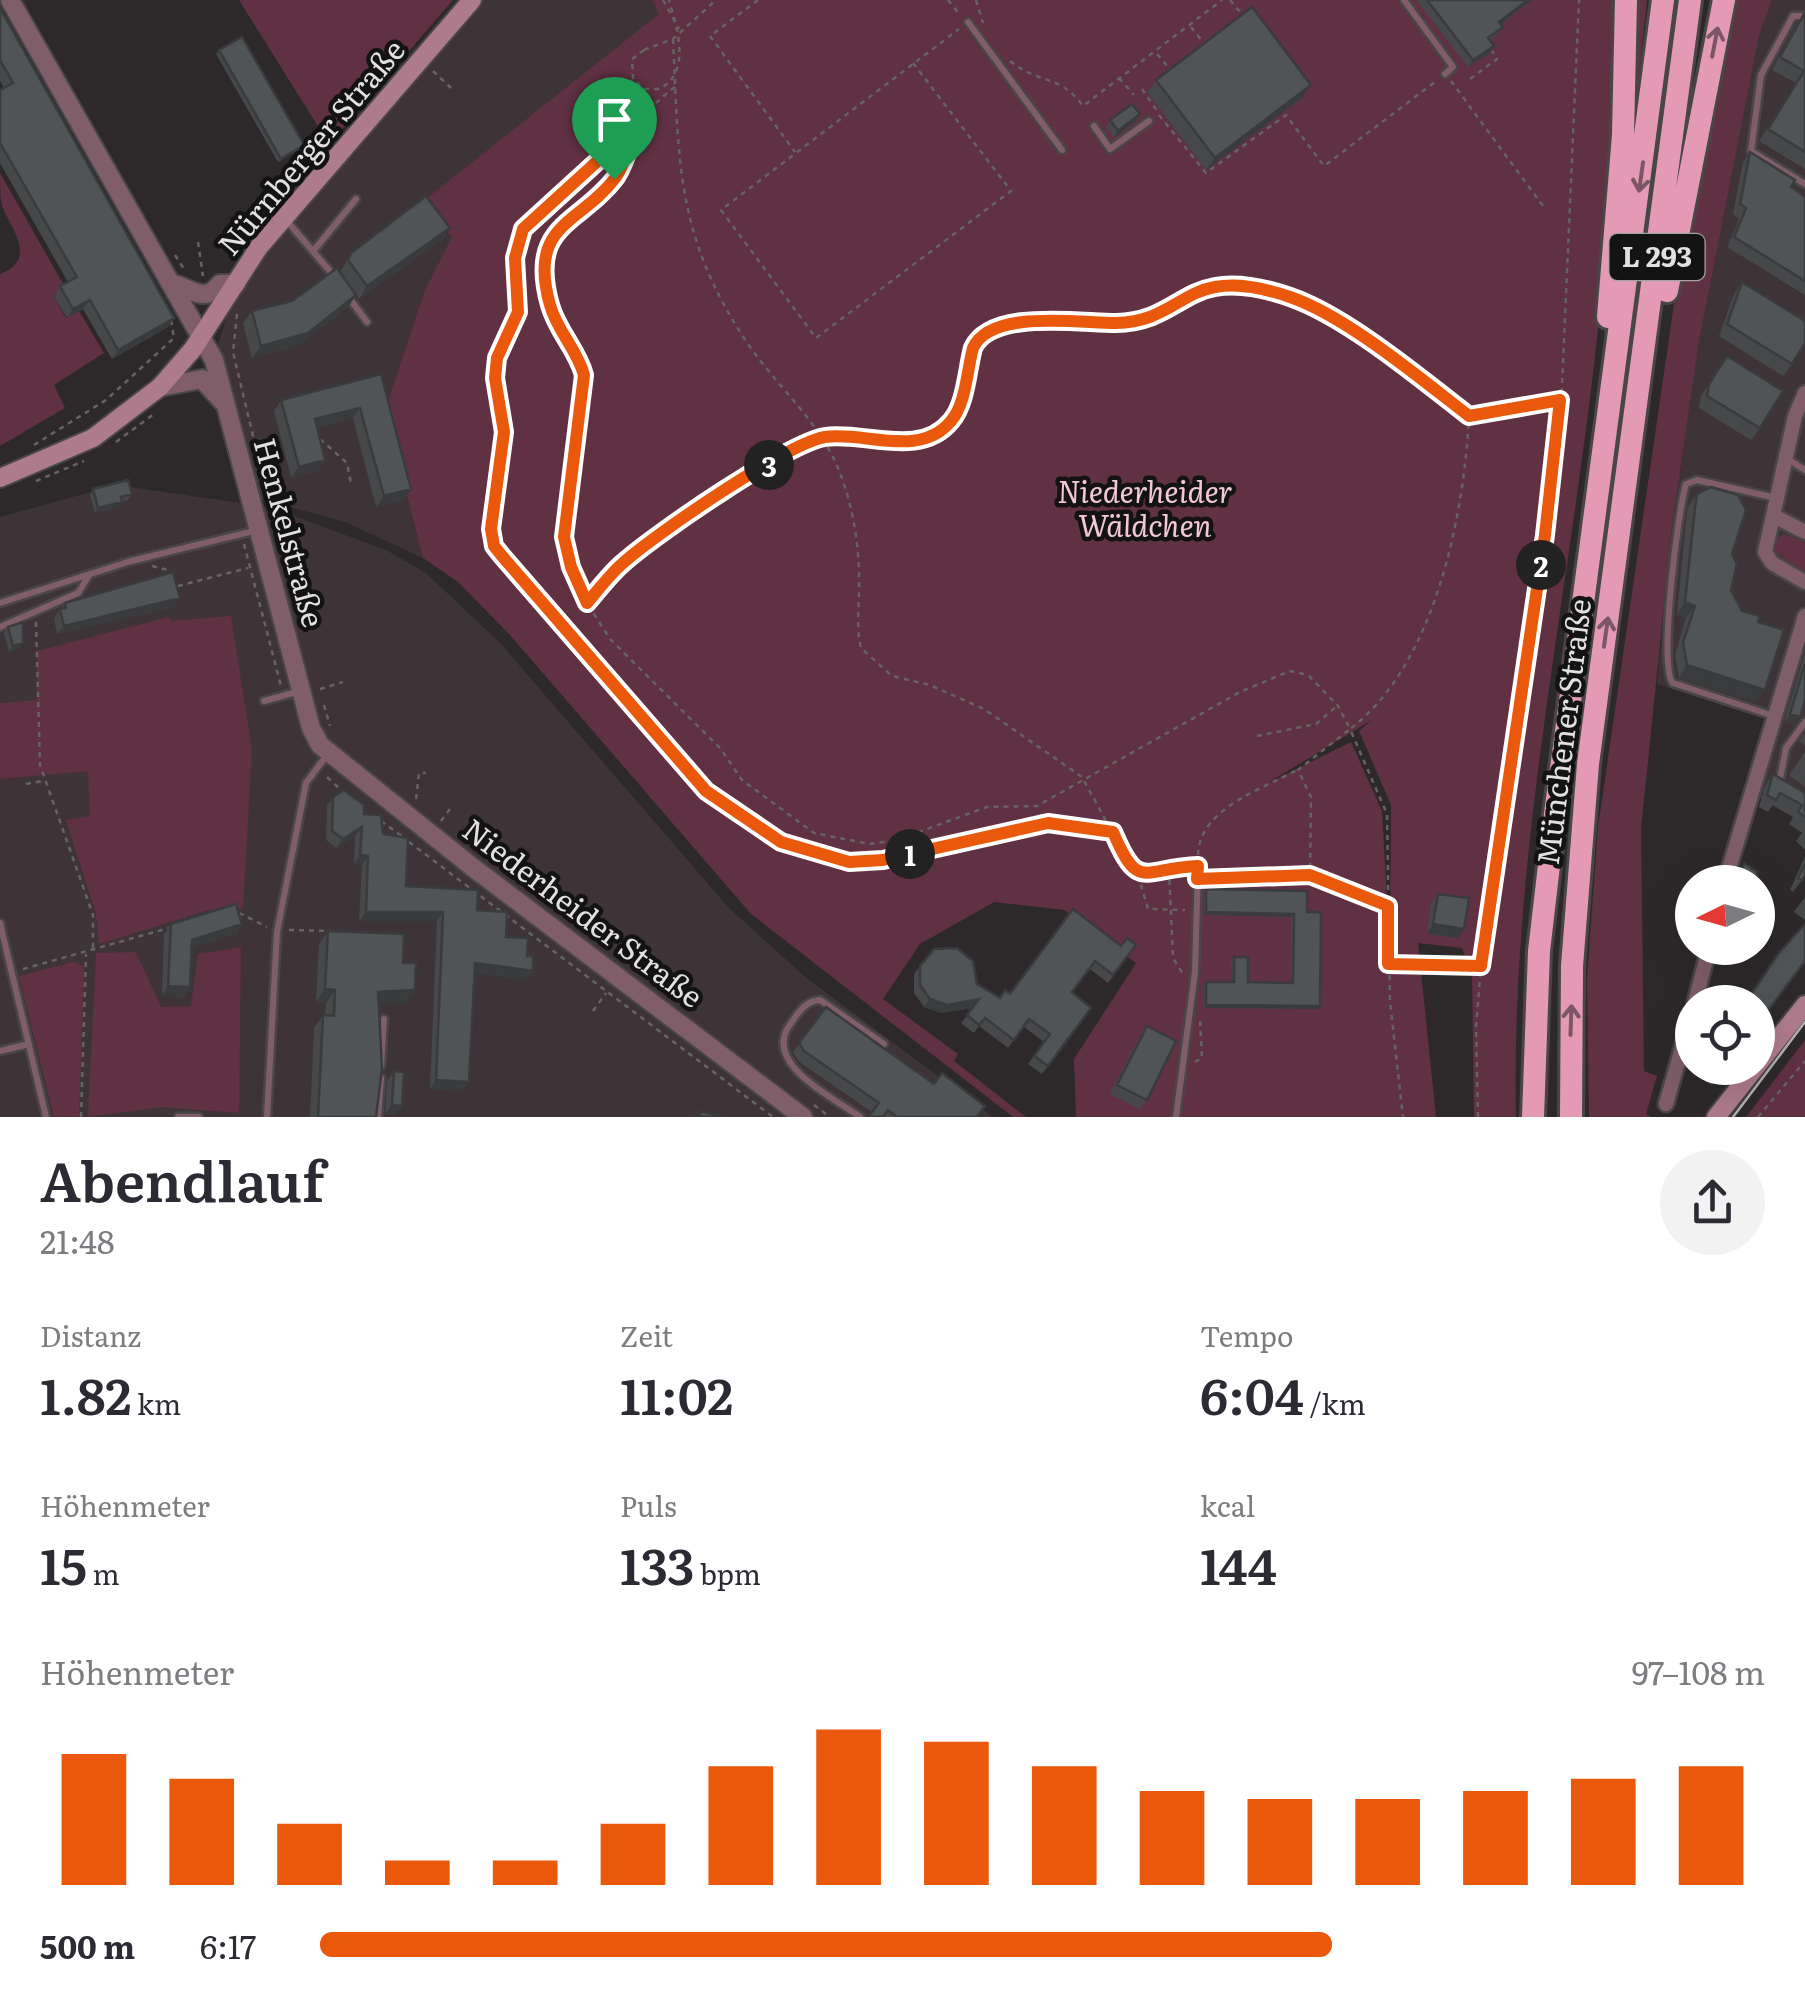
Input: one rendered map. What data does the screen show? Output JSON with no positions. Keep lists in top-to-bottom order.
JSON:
{
  "streets": {
    "highway": ["L 293", "Münchener Straße"],
    "main road": ["Nürnberger Straße"],
    "street": ["Henkelstraße", "Niederheider Straße"]
  },
  "crossings": [
    ["Nürnberger Straße", "Henkelstraße"],
    ["Henkelstraße", "Niederheider Straße"]
  ],
  "parks": ["Niederheider Wäldchen"],
  "north": "left",
  "page": {
    "pins": ["3", "2", "1"],
    "heading": ["Abendlauf", "21:48"],
    "stats": [
      ["Distanz", "1.82 km"],
      ["Zeit", "11:02"],
      ["Tempo", "6:04 /km"],
      ["Höhenmeter", "15 m"],
      ["Puls", "133 bpm"],
      ["kcal", "144"]
    ],
    "chart": ["Höhenmeter", "97–108 m"],
    "list": [
      {
        "name": "500 m",
        "note": "6:17"
      }
    ]
  }
}
